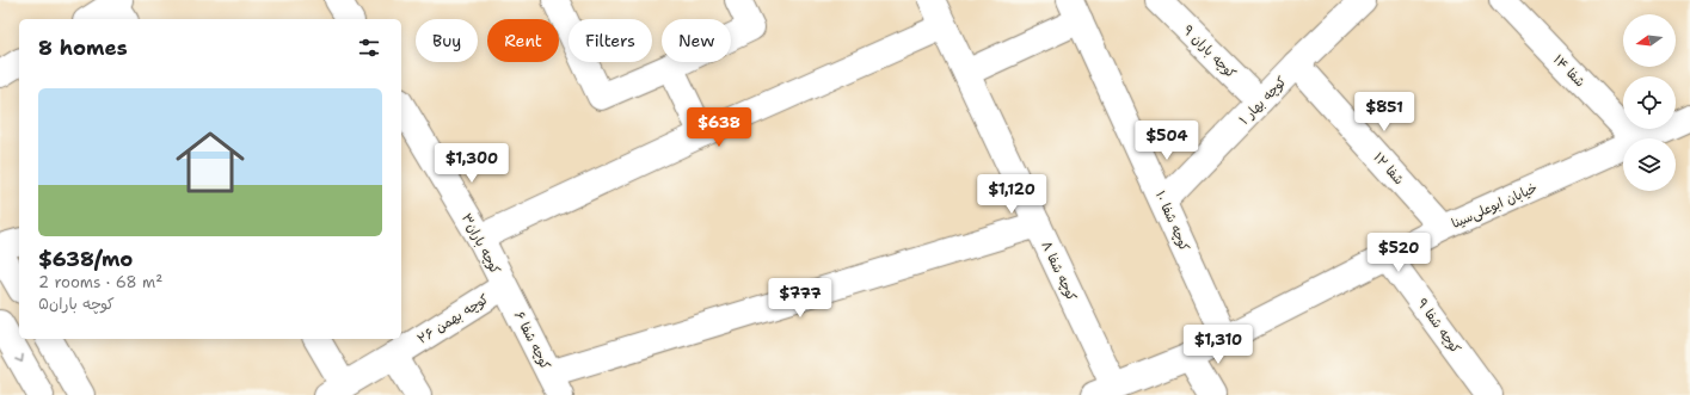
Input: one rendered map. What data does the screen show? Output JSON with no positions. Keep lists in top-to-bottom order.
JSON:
{
  "streets": {
    "street": [
      "کوچه باران ۹",
      "شفا ۱۴",
      "کوچه بهار ۱",
      "شفا ۱۲",
      "خیابان ابوعلی‌سینا",
      "کوچه شفا ۱۰",
      "کوچه باران۳",
      "کوچه شفا ۸",
      "کوچه بهمن ۲۶",
      "کوچه شفا ۹",
      "کوچه شفا ۶"
    ]
  },
  "crossings": [
    ["کوچه باران ۹", "کوچه بهار ۱"],
    ["کوچه بهار ۱", "شفا ۱۲"],
    ["کوچه بهار ۱", "کوچه شفا ۱۰"],
    ["شفا ۱۲", "خیابان ابوعلی‌سینا"],
    ["خیابان ابوعلی‌سینا", "کوچه شفا ۱۰"],
    ["خیابان ابوعلی‌سینا", "کوچه شفا ۸"],
    ["خیابان ابوعلی‌سینا", "کوچه شفا ۹"],
    ["کوچه باران۳", "کوچه بهمن ۲۶"],
    ["کوچه باران۳", "کوچه شفا ۶"],
    ["کوچه بهمن ۲۶", "کوچه شفا ۶"]
  ],
  "north": "left",
  "page": {
    "chip": [
      "Buy",
      "Rent",
      "Filters",
      "New"
    ],
    "heading": "8 homes",
    "list": [
      {
        "name": "$638/mo",
        "note": "2 rooms · 68 m² · کوچه باران۵"
      }
    ],
    "price": [
      "$851",
      "$638",
      "$504",
      "$1,300",
      "$1,120",
      "$520",
      "$777",
      "$1,310"
    ]
  }
}
